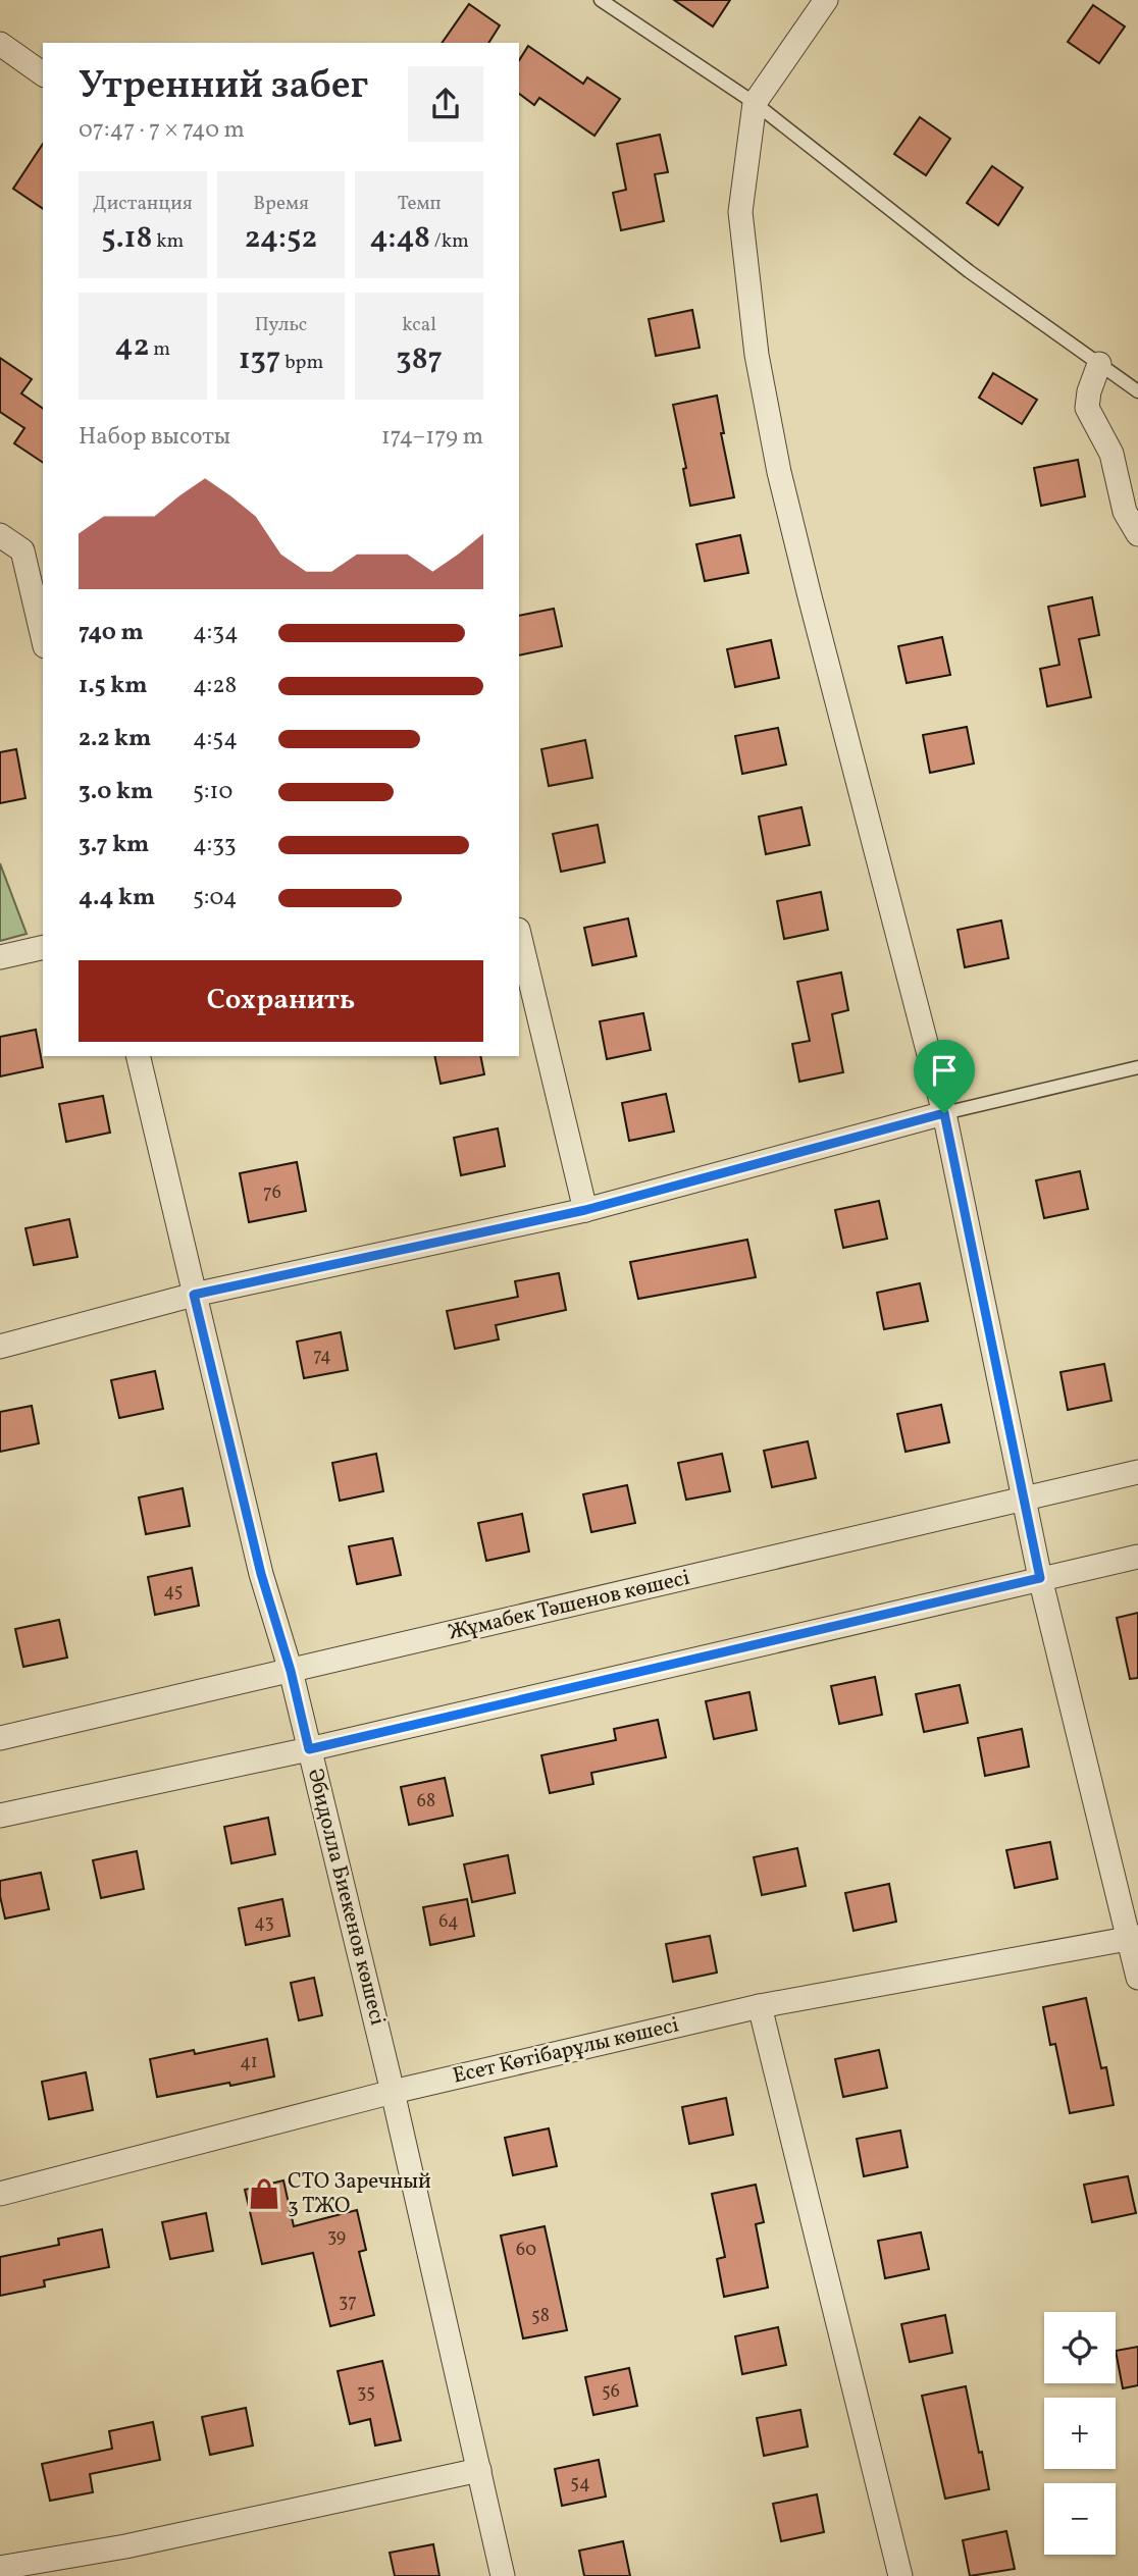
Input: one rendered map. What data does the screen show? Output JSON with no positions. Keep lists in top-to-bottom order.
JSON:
{
  "streets": {
    "street": ["Жұмабек Тәшенов көшесі", "Әбидолла Биекенов көшесі", "Есет Көтібарұлы көшесі"]
  },
  "crossings": [
    ["Жұмабек Тәшенов көшесі", "Әбидолла Биекенов көшесі"],
    ["Әбидолла Биекенов көшесі", "Есет Көтібарұлы көшесі"]
  ],
  "places": {
    "shop": ["СТО Заречный 3 ТЖО"]
  },
  "house_numbers": [
    "76",
    "74",
    "45",
    "68",
    "64",
    "43",
    "41",
    "39",
    "60",
    "37",
    "58",
    "56",
    "35",
    "54"
  ],
  "page": {
    "heading": ["Утренний забег", "07:47 · 7 × 740 m"],
    "stats": [
      ["Дистанция", "5.18 km"],
      ["Время", "24:52"],
      ["Темп", "4:48 /km"],
      ["42 m"],
      ["Пульс", "137 bpm"],
      ["kcal", "387"]
    ],
    "chart": ["Набор высоты", "174–179 m"],
    "list": [
      {
        "name": "740 m",
        "note": "4:34"
      },
      {
        "name": "1.5 km",
        "note": "4:28"
      },
      {
        "name": "2.2 km",
        "note": "4:54"
      },
      {
        "name": "3.0 km",
        "note": "5:10"
      },
      {
        "name": "3.7 km",
        "note": "4:33"
      },
      {
        "name": "4.4 km",
        "note": "5:04"
      }
    ],
    "buttons": "Сохранить",
    "map_buttons": ["+", "−"]
  }
}
